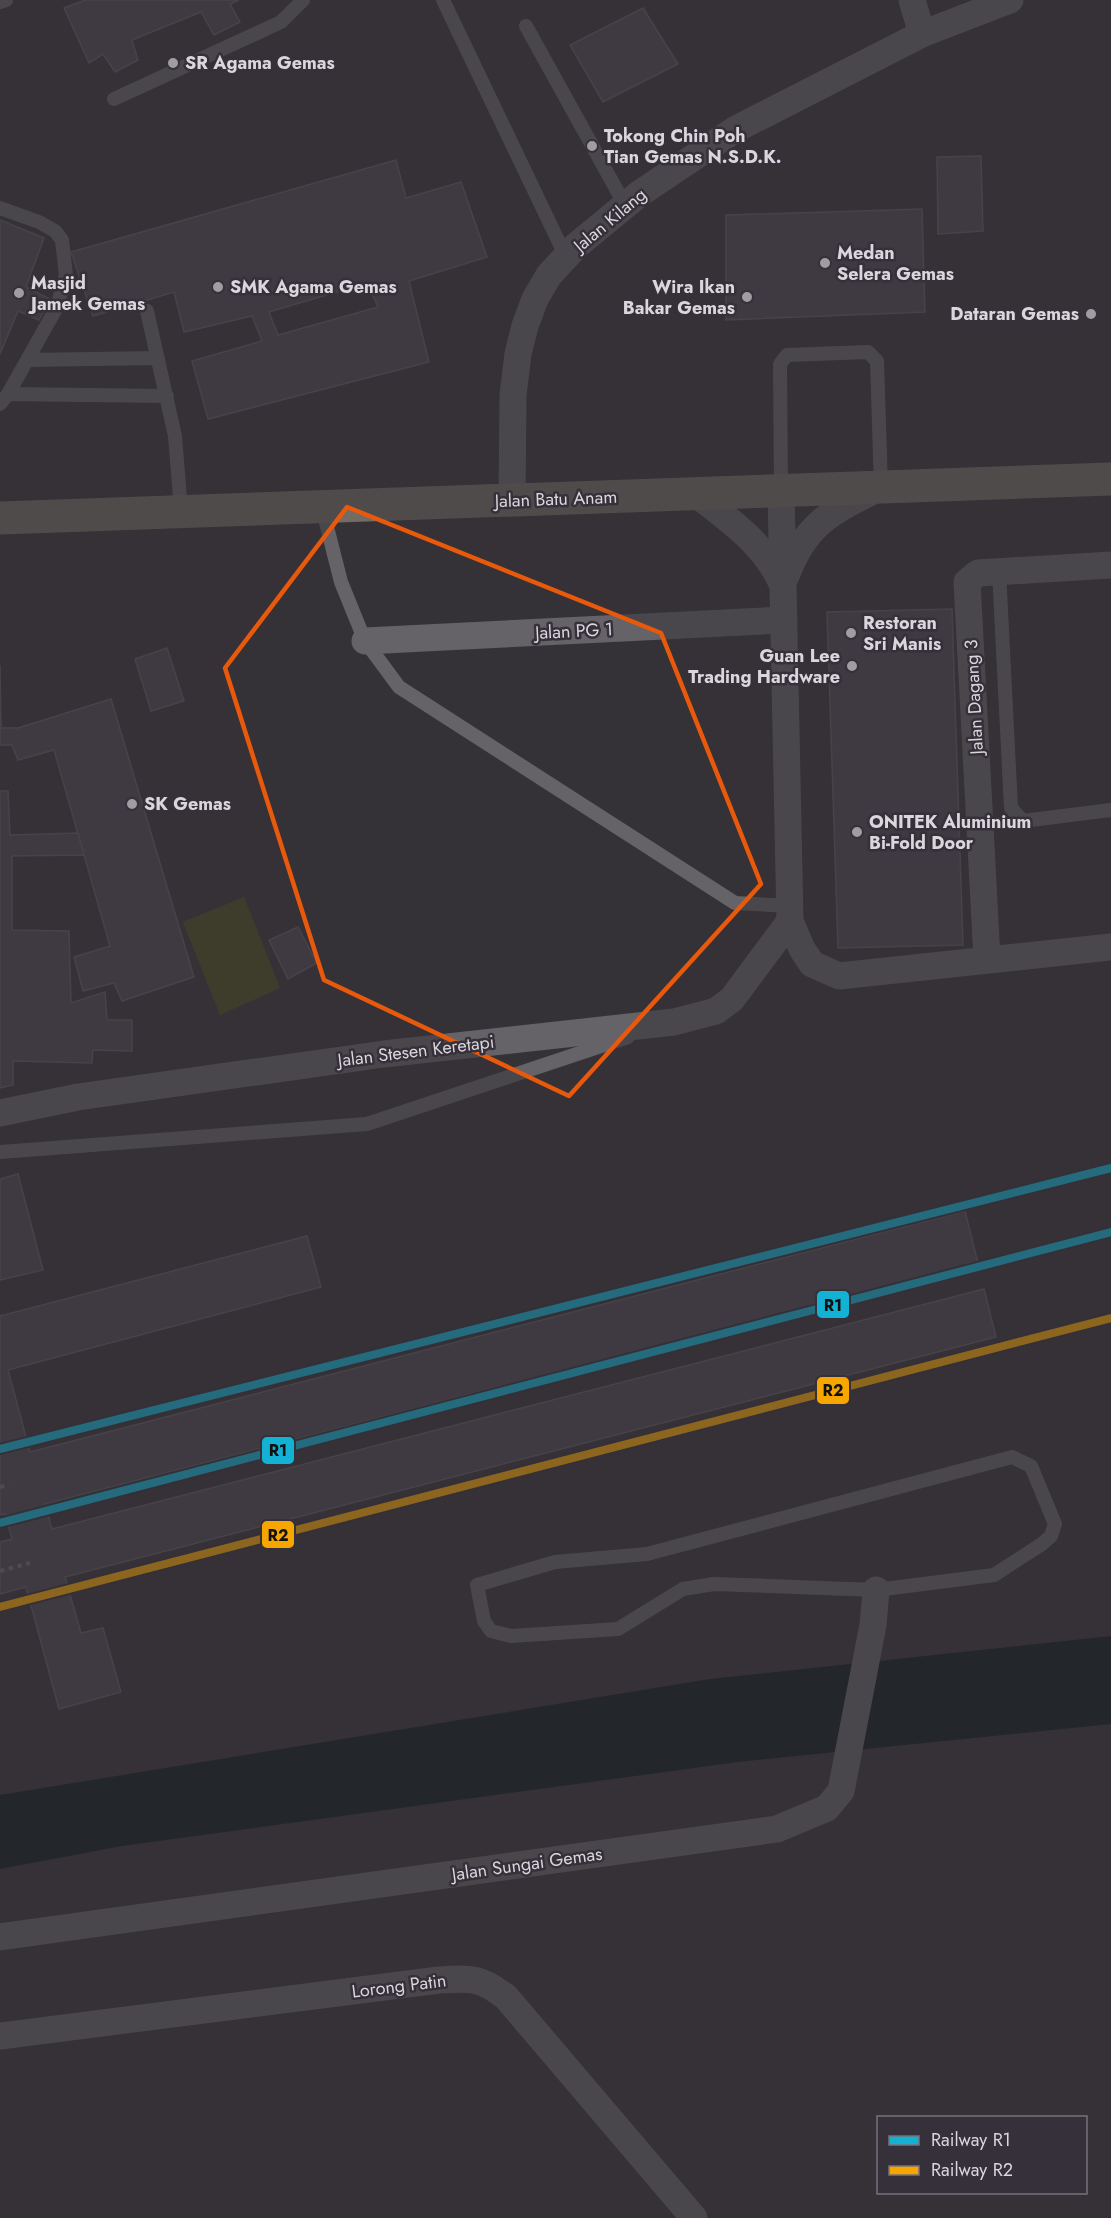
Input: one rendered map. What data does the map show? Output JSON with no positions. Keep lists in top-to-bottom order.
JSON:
{
  "streets": {
    "highway": ["Jalan Batu Anam"],
    "street": [
      "Jalan Kilang",
      "Jalan PG 1",
      "Jalan Dagang 3",
      "Jalan Stesen Keretapi",
      "Jalan Sungai Gemas",
      "Lorong Patin"
    ]
  },
  "crossings": [
    ["Jalan Kilang", "Jalan Batu Anam"]
  ],
  "places": [
    "SR Agama Gemas",
    "Tokong Chin Poh Tian Gemas N.S.D.K.",
    "Medan Selera Gemas",
    "SMK Agama Gemas",
    "Masjid Jamek Gemas",
    "Wira Ikan Bakar Gemas",
    "Dataran Gemas",
    "Restoran Sri Manis",
    "Guan Lee Trading Hardware",
    "SK Gemas",
    "ONITEK Aluminium Bi-Fold Door"
  ],
  "lines": ["rail line R1", "rail line R2"],
  "legend": ["Railway R1", "Railway R2"]
}
